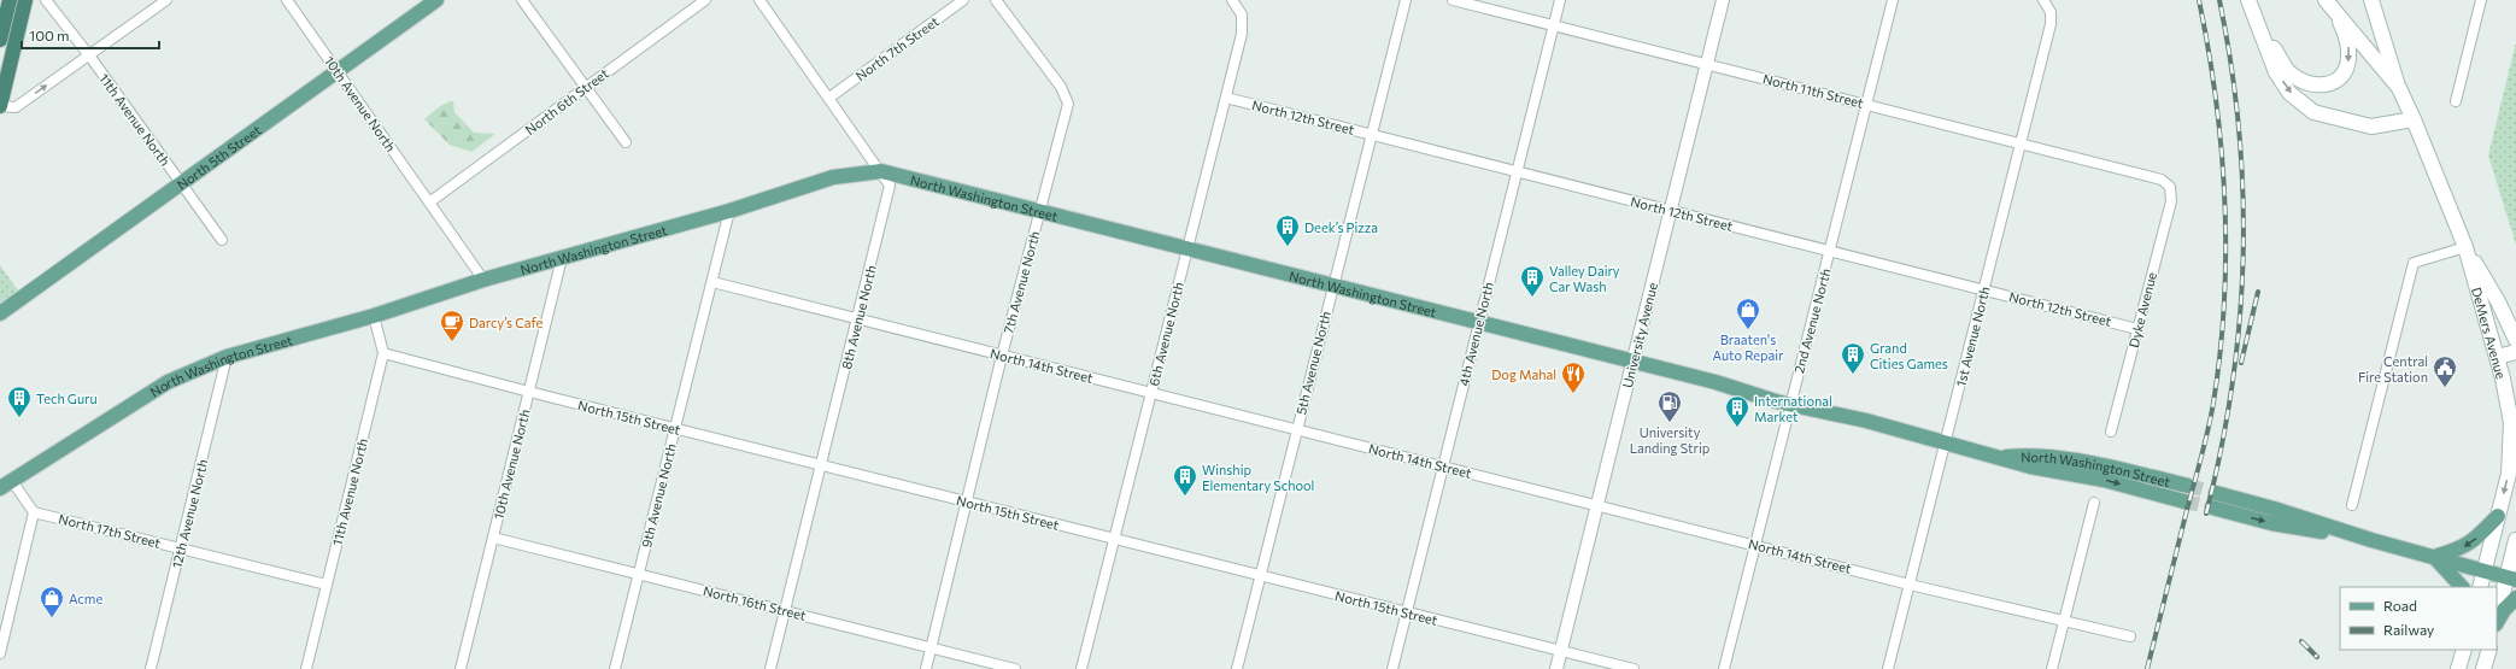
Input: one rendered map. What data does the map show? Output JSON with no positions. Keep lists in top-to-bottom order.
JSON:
{
  "streets": {
    "main road": ["North 5th Street", "North Washington Street", "DeMers Avenue"],
    "street": [
      "North 7th Street",
      "North 11th Street",
      "North 6th Street",
      "10th Avenue North",
      "North 12th Street",
      "11th Avenue North",
      "7th Avenue North",
      "Dyke Avenue",
      "8th Avenue North",
      "2nd Avenue North",
      "6th Avenue North",
      "4th Avenue North",
      "University Avenue",
      "1st Avenue North",
      "5th Avenue North",
      "North 14th Street",
      "North 15th Street",
      "9th Avenue North",
      "12th Avenue North",
      "North 17th Street",
      "North 16th Street"
    ]
  },
  "crossings": [
    ["North 7th Street", "8th Avenue North"],
    ["North 11th Street", "Dyke Avenue"],
    ["North 11th Street", "2nd Avenue North"],
    ["North 11th Street", "4th Avenue North"],
    ["North 11th Street", "University Avenue"],
    ["North 11th Street", "1st Avenue North"],
    ["North 6th Street", "10th Avenue North"],
    ["10th Avenue North", "North 5th Street"],
    ["10th Avenue North", "North Washington Street"],
    ["10th Avenue North", "North 15th Street"],
    ["10th Avenue North", "North 16th Street"],
    ["North 12th Street", "Dyke Avenue"],
    ["North 12th Street", "2nd Avenue North"],
    ["North 12th Street", "6th Avenue North"],
    ["North 12th Street", "4th Avenue North"],
    ["North 12th Street", "University Avenue"],
    ["North 12th Street", "1st Avenue North"],
    ["North 12th Street", "5th Avenue North"],
    ["11th Avenue North", "North 5th Street"],
    ["11th Avenue North", "North Washington Street"],
    ["11th Avenue North", "North 15th Street"],
    ["11th Avenue North", "North 17th Street"],
    ["North Washington Street", "7th Avenue North"],
    ["North Washington Street", "8th Avenue North"],
    ["North Washington Street", "2nd Avenue North"],
    ["North Washington Street", "6th Avenue North"],
    ["North Washington Street", "4th Avenue North"],
    ["North Washington Street", "University Avenue"],
    ["North Washington Street", "1st Avenue North"],
    ["North Washington Street", "5th Avenue North"],
    ["North Washington Street", "9th Avenue North"],
    ["North Washington Street", "12th Avenue North"],
    ["7th Avenue North", "North 14th Street"],
    ["7th Avenue North", "North 15th Street"],
    ["7th Avenue North", "North 16th Street"],
    ["8th Avenue North", "North 14th Street"],
    ["8th Avenue North", "North 15th Street"],
    ["8th Avenue North", "North 16th Street"],
    ["2nd Avenue North", "North 14th Street"],
    ["6th Avenue North", "North 14th Street"],
    ["6th Avenue North", "North 15th Street"],
    ["4th Avenue North", "North 14th Street"],
    ["4th Avenue North", "North 15th Street"],
    ["University Avenue", "North 14th Street"],
    ["University Avenue", "North 15th Street"],
    ["1st Avenue North", "North 14th Street"],
    ["5th Avenue North", "North 14th Street"],
    ["5th Avenue North", "North 15th Street"],
    ["North 14th Street", "9th Avenue North"],
    ["North 15th Street", "9th Avenue North"],
    ["9th Avenue North", "North 16th Street"],
    ["12th Avenue North", "North 17th Street"]
  ],
  "places": {
    "building": [
      "Deek’s Pizza",
      "Valley Dairy Car Wash",
      "Grand Cities Games",
      "Tech Guru",
      "International Market",
      "Winship Elementary School"
    ],
    "shop": ["Braaten's Auto Repair", "Acme"],
    "cafe": ["Darcy’s Cafe"],
    "public building": ["Central Fire Station"],
    "restaurant": ["Dog Mahal"],
    "fuel station": ["University Landing Strip"]
  },
  "legend": ["Road", "Railway"],
  "scale_bar": "100 m"
}
